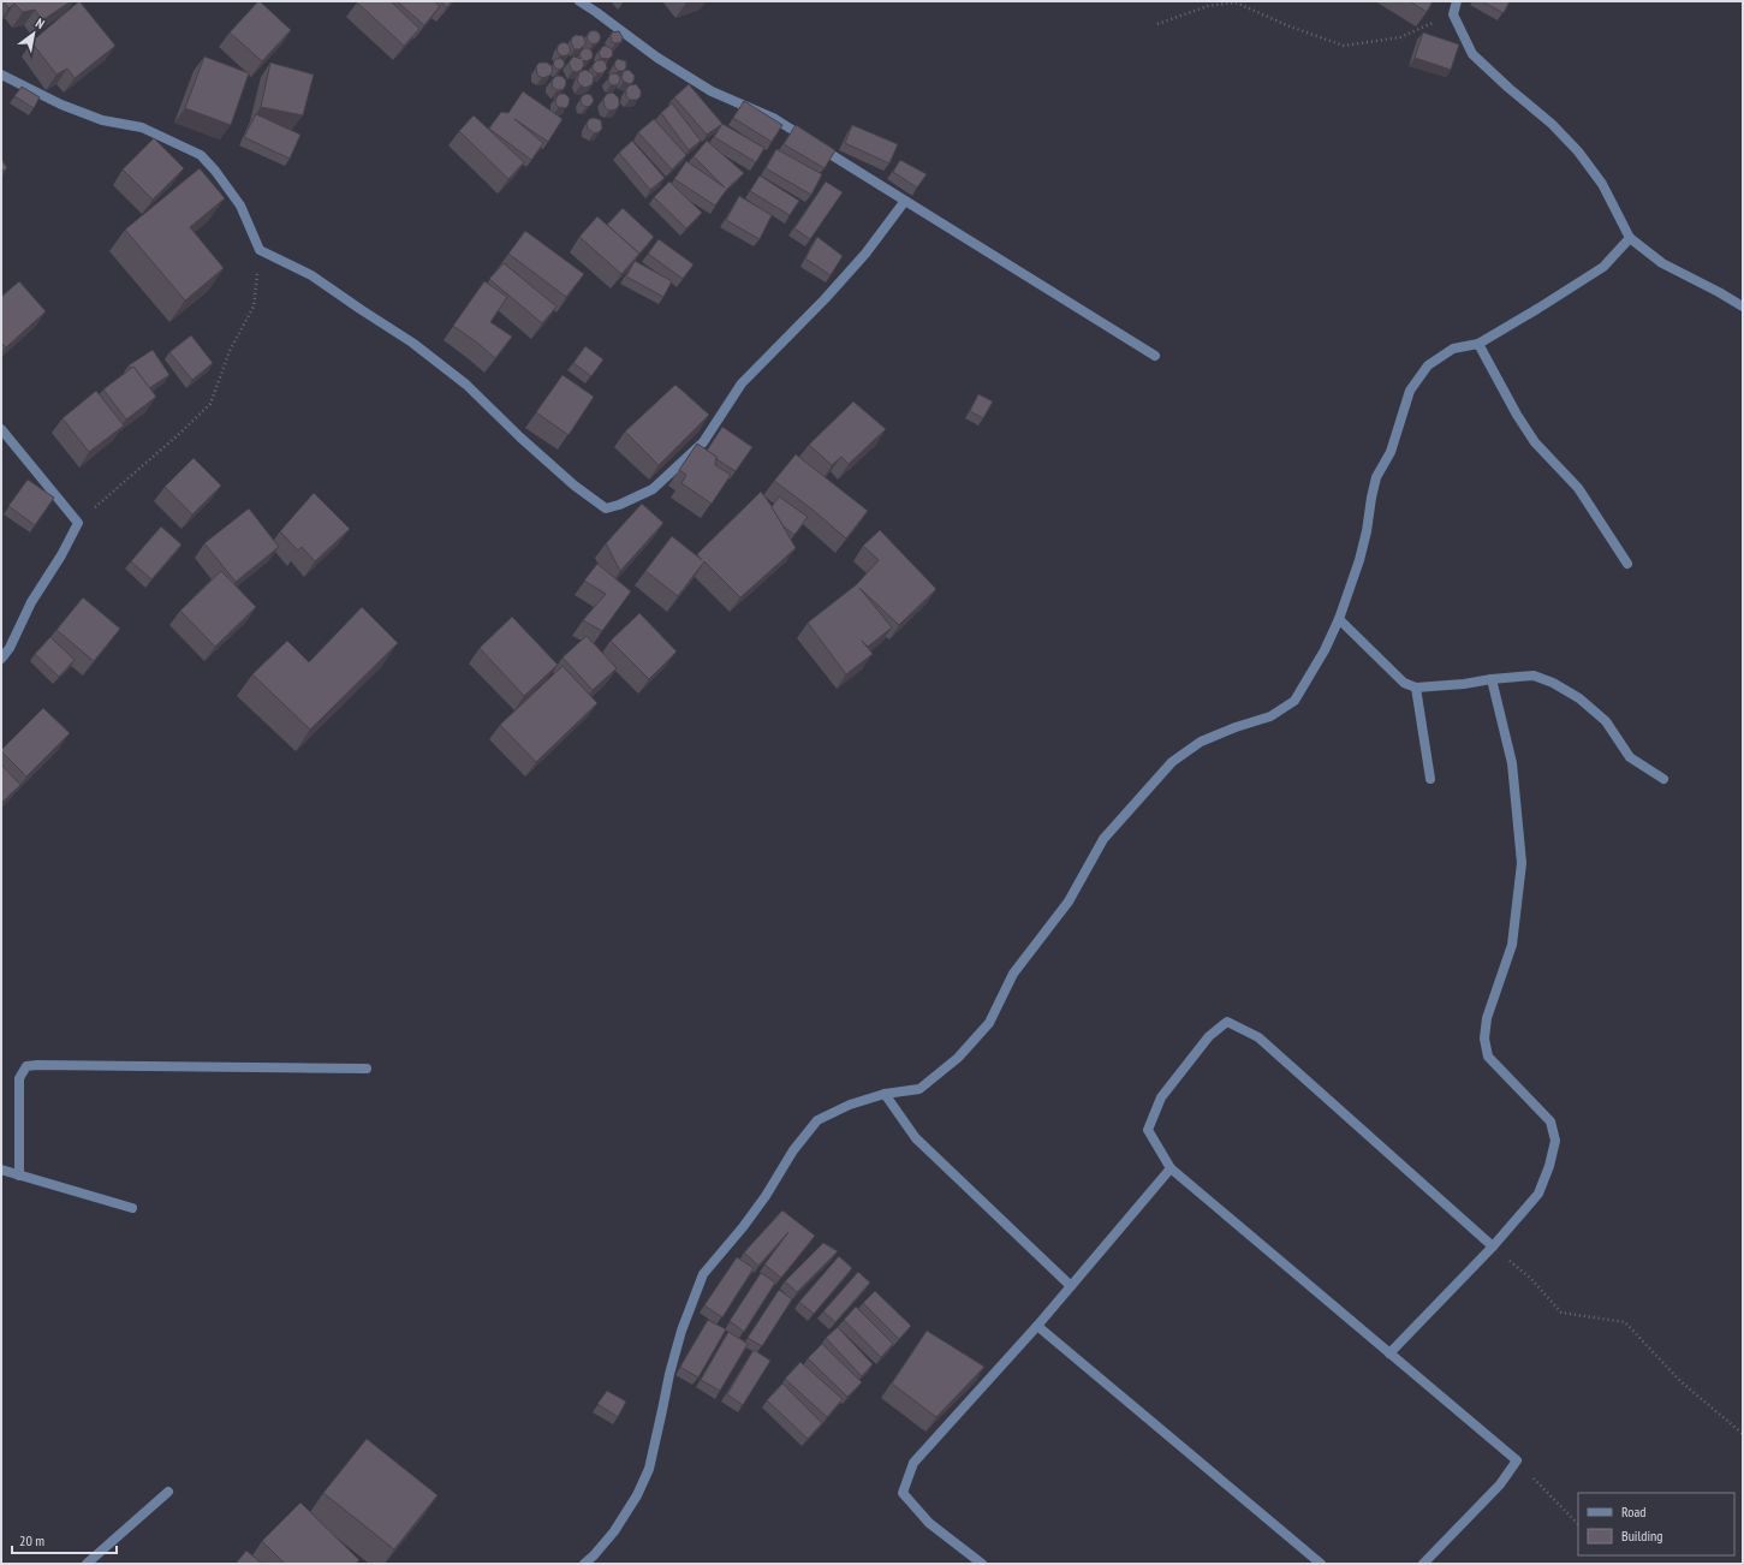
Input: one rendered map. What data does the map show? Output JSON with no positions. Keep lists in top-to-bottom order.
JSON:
{
  "legend": ["Road", "Building"],
  "scale_bar": "20 m",
  "north": "top right"
}
